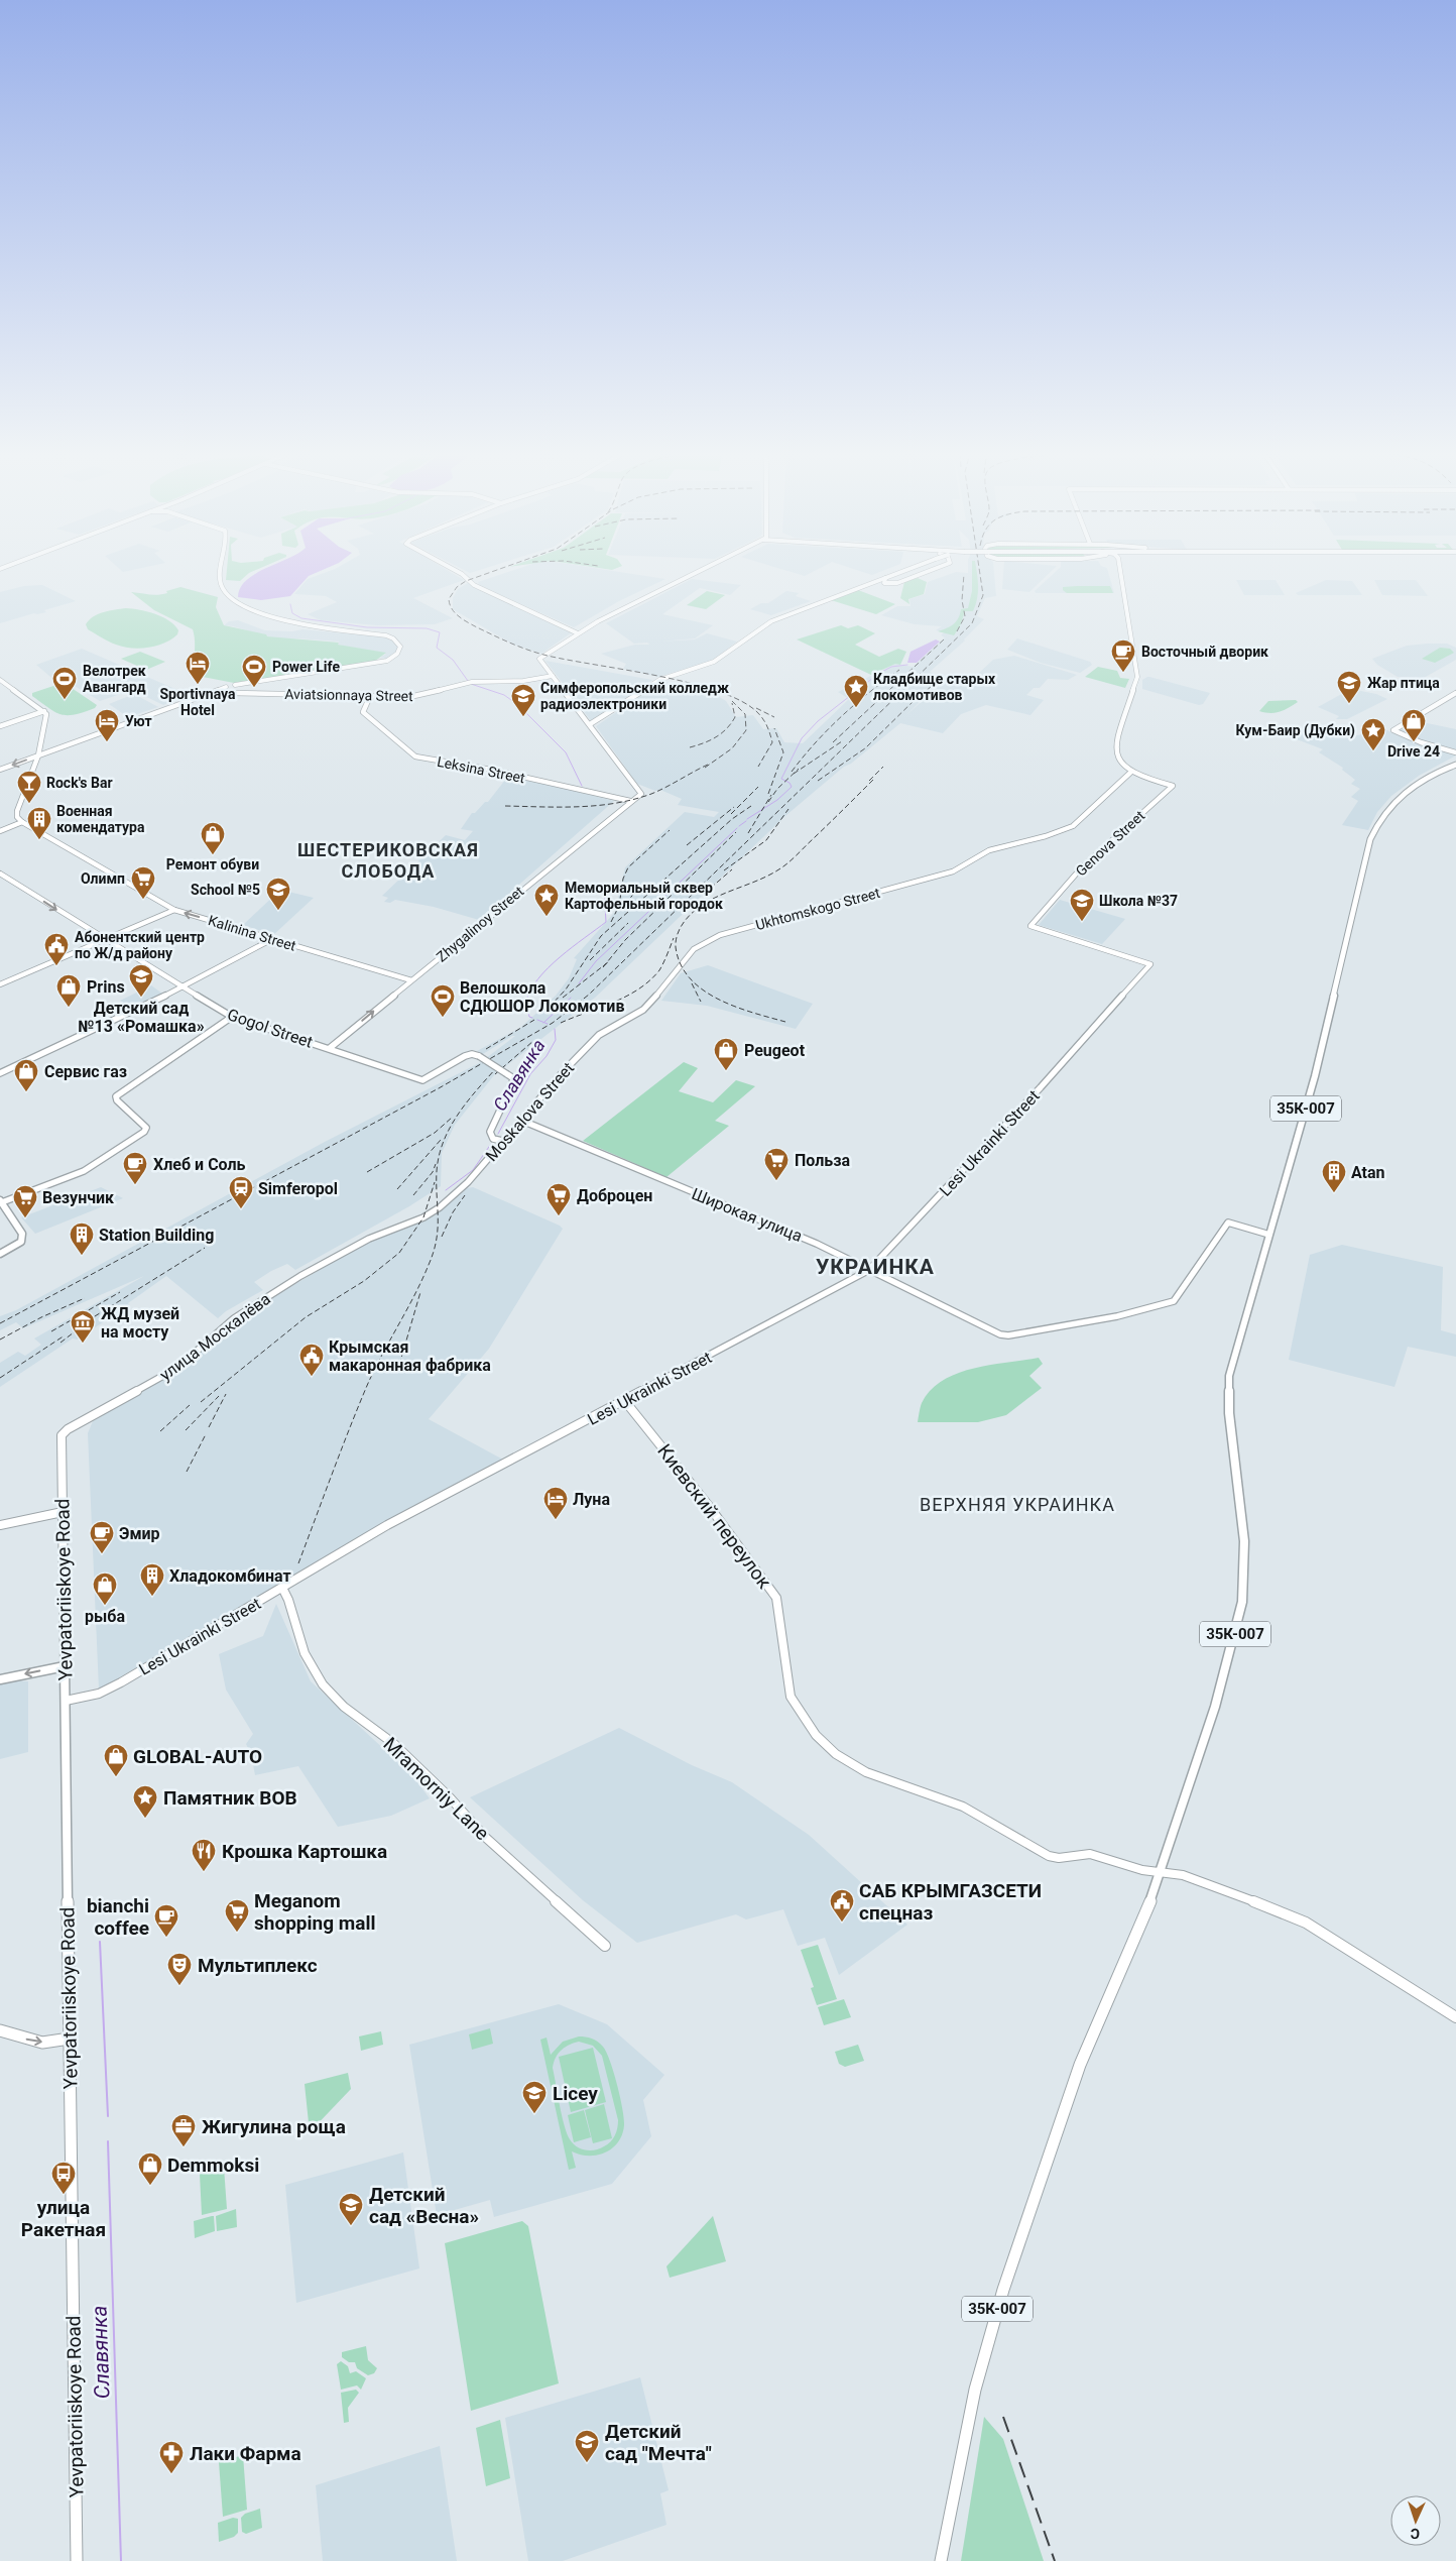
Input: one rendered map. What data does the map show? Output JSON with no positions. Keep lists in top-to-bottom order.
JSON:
{
  "streets": {
    "main road": [
      "Aviatsionnaya Street",
      "Leksina Street",
      "Genova Street",
      "Zhygalinoy Street",
      "Kalinina Street",
      "Gogol Street",
      "35К-007",
      "Moskalova Street",
      "Lesi Ukrainki Street",
      "Широкая улица",
      "Киевский переулок",
      "Yevpatoriiskoye Road",
      "Mramorniy Lane"
    ],
    "street": ["Ukhtomskogo Street"]
  },
  "crossings": [
    ["Aviatsionnaya Street", "Leksina Street"],
    ["Leksina Street", "Zhygalinoy Street"],
    ["Genova Street", "Lesi Ukrainki Street"],
    ["Ukhtomskogo Street", "Moskalova Street"],
    ["Zhygalinoy Street", "Kalinina Street"],
    ["Zhygalinoy Street", "Gogol Street"],
    ["Gogol Street", "Moskalova Street"],
    ["35К-007", "Широкая улица"],
    ["35К-007", "Киевский переулок"],
    ["Moskalova Street", "Широкая улица"],
    ["Moskalova Street", "Yevpatoriiskoye Road"],
    ["Lesi Ukrainki Street", "Широкая улица"],
    ["Lesi Ukrainki Street", "Киевский переулок"],
    ["Lesi Ukrainki Street", "Yevpatoriiskoye Road"],
    ["Lesi Ukrainki Street", "Mramorniy Lane"]
  ],
  "districts": ["ШЕСТЕРИКОВСКАЯ СЛОБОДА", "УКРАИНКА", "ВЕРХНЯЯ УКРАИНКА"],
  "water": ["Славянка"],
  "places": {
    "cafe": [
      "Восточный дворик",
      "Хлеб и Соль",
      "Эмир",
      "bianchi coffee"
    ],
    "hotel": ["Sportivnaya Hotel", "Уют", "Луна"],
    "sports": ["Power Life", "Велотрек Авангард", "Велошкола СДЮШОР Локомотив"],
    "school or university": [
      "Жар птица",
      "Симферопольский колледж радиоэлектроники",
      "School №5",
      "Школа №37",
      "Детский сад №13 «Ромашка»",
      "Licey",
      "Детский сад «Весна»",
      "Детский сад \"Мечта\""
    ],
    "place": [
      "Кладбище старых локомотивов",
      "Кум-Баир (Дубки)",
      "Мемориальный сквер Картофельный городок",
      "Памятник ВОВ"
    ],
    "shop": [
      "Drive 24",
      "Ремонт обуви",
      "Prins",
      "Peugeot",
      "Сервис газ",
      "рыба",
      "GLOBAL-AUTO",
      "Demmoksi"
    ],
    "bar": ["Rock's Bar"],
    "building": [
      "Военная комендатура",
      "Atan",
      "Station Building",
      "Хладокомбинат"
    ],
    "supermarket": [
      "Олимп",
      "Польза",
      "Доброцен",
      "Везунчик",
      "Meganom shopping mall"
    ],
    "public building": ["Абонентский центр по Ж/д району", "Крымская макаронная фабрика", "САБ КРЫМГАЗСЕТИ спецназ"],
    "station": ["Simferopol"],
    "museum": ["ЖД музей на мосту"],
    "restaurant": ["Крошка Картошка"],
    "theatre": ["Мультиплекс"],
    "office": ["Жигулина роща"],
    "bus stop": ["улица Ракетная"],
    "pharmacy": ["Лаки Фарма"]
  },
  "north": "bottom"
}
